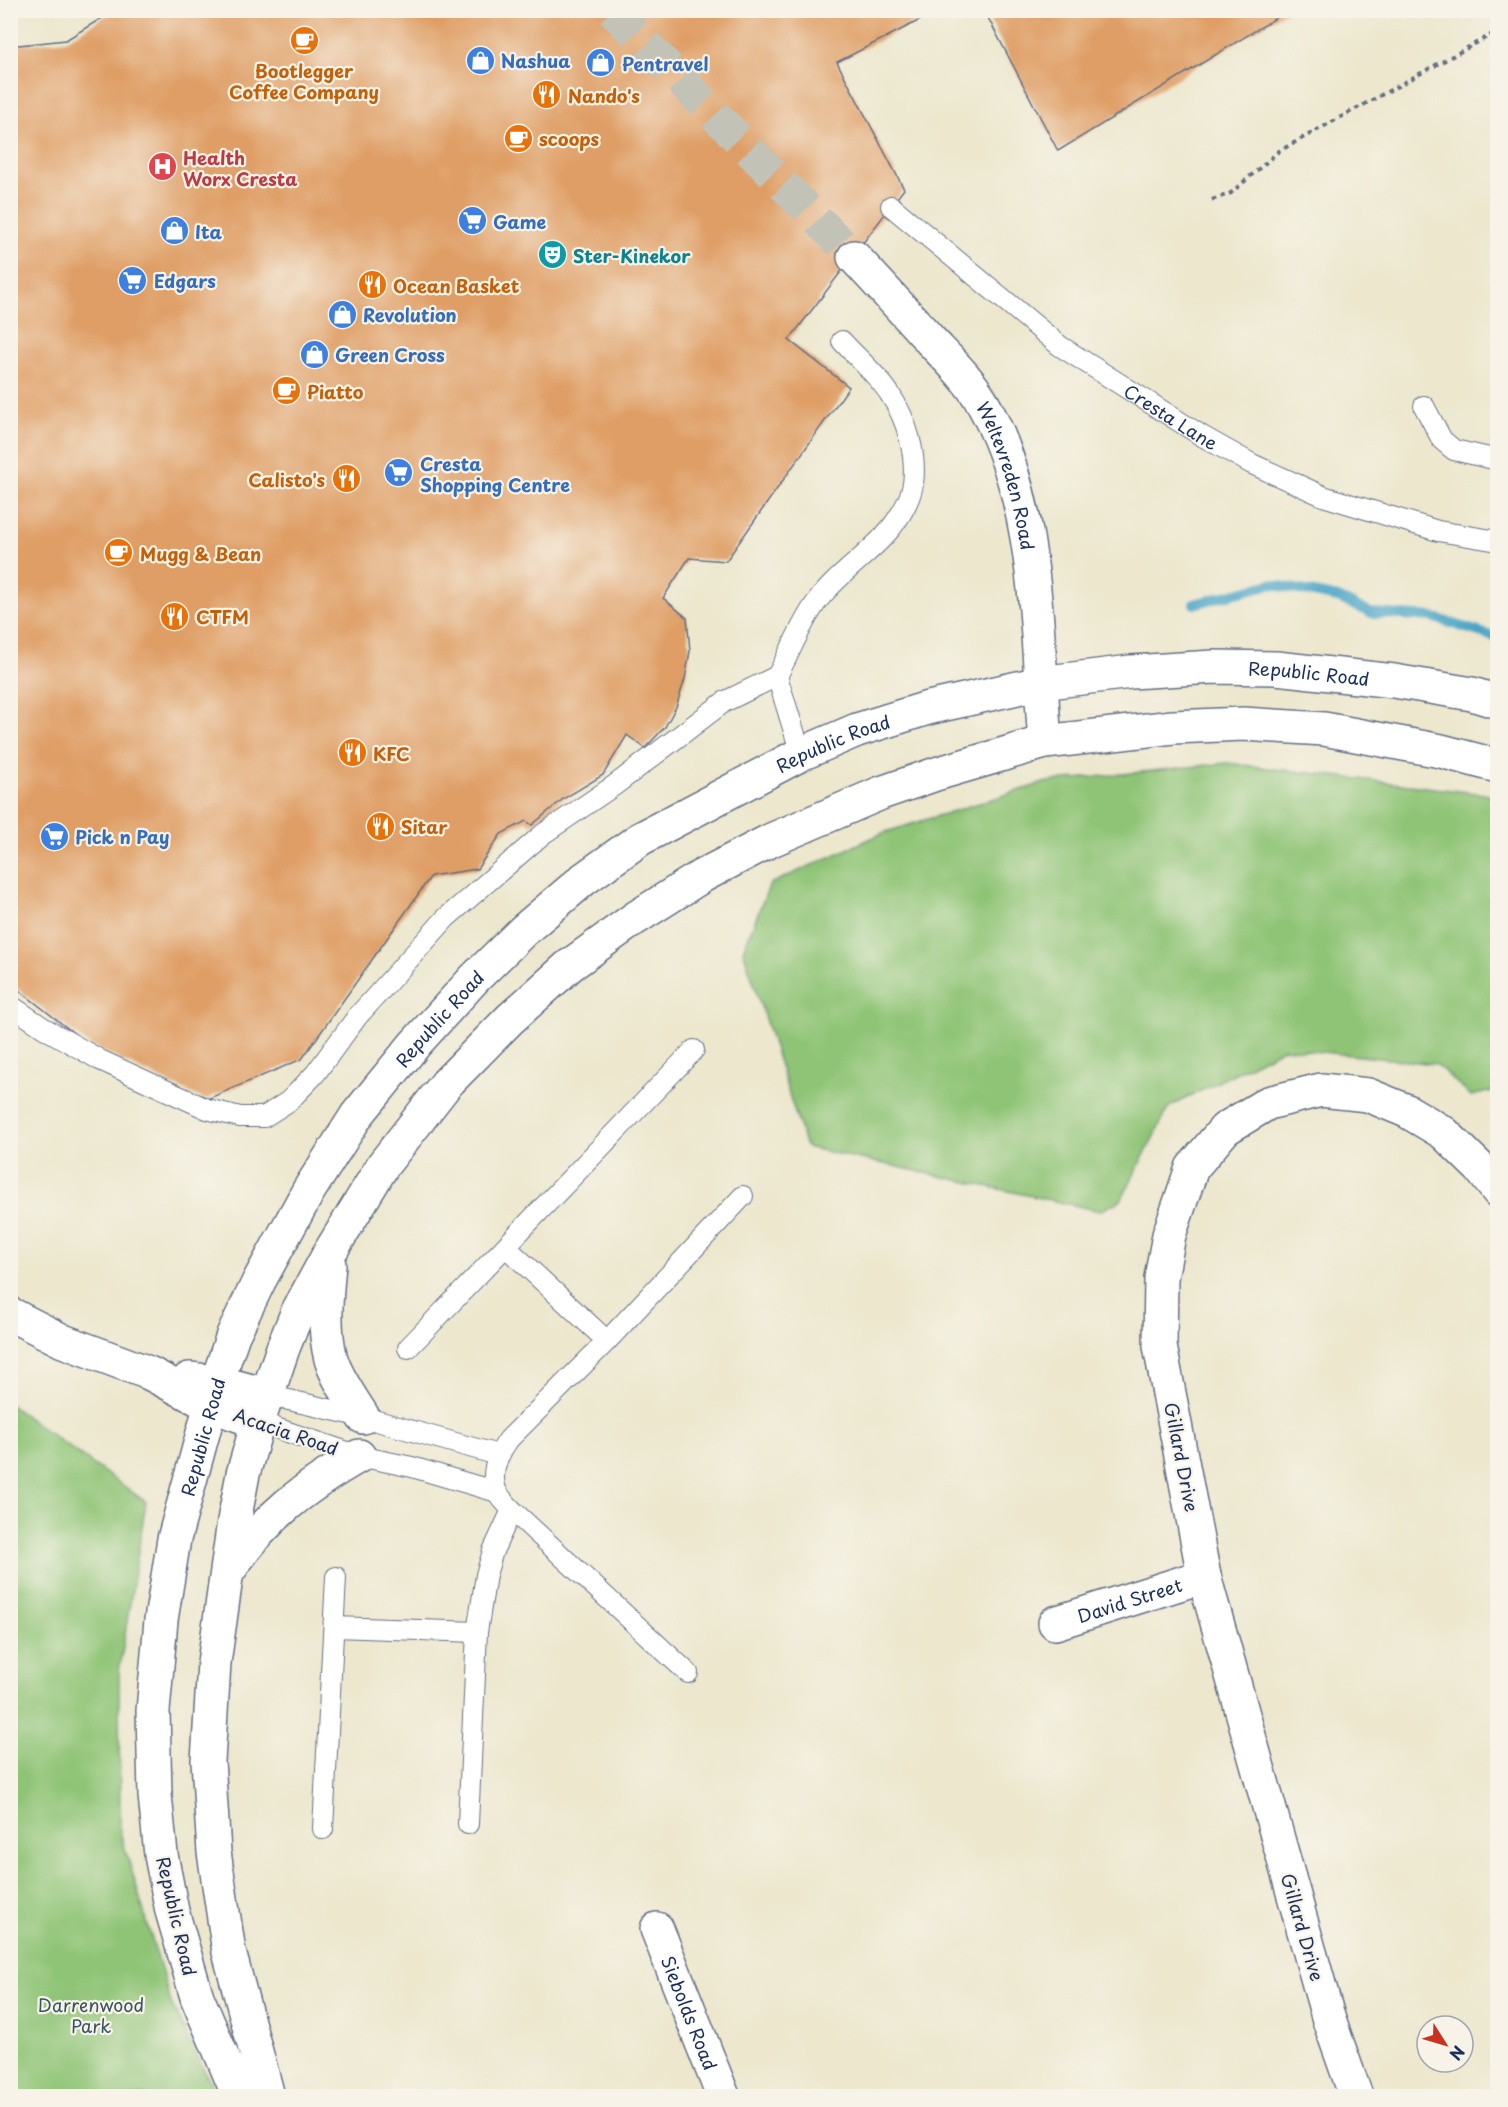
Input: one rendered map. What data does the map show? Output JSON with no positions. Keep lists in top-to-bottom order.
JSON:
{
  "streets": {
    "main road": [
      "Weltevreden Road",
      "Republic Road",
      "Acacia Road",
      "Gillard Drive",
      "David Street",
      "Siebolds Road"
    ],
    "lane": ["Cresta Lane"]
  },
  "crossings": [
    ["Weltevreden Road", "Republic Road"],
    ["Republic Road", "Acacia Road"],
    ["Gillard Drive", "David Street"]
  ],
  "parks": ["Darrenwood Park"],
  "places": {
    "cafe": [
      "Bootlegger Coffee Company",
      "scoops",
      "Piatto",
      "Mugg & Bean"
    ],
    "shop": [
      "Nashua",
      "Pentravel",
      "Ita",
      "Revolution",
      "Green Cross"
    ],
    "restaurant": [
      "Nando's",
      "Ocean Basket",
      "Calisto's",
      "CTFM",
      "KFC",
      "Sitar"
    ],
    "hospital": ["Health Worx Cresta"],
    "supermarket": [
      "Game",
      "Edgars",
      "Cresta Shopping Centre",
      "Pick n Pay"
    ],
    "theatre": ["Ster-Kinekor"]
  },
  "north": "bottom right"
}
